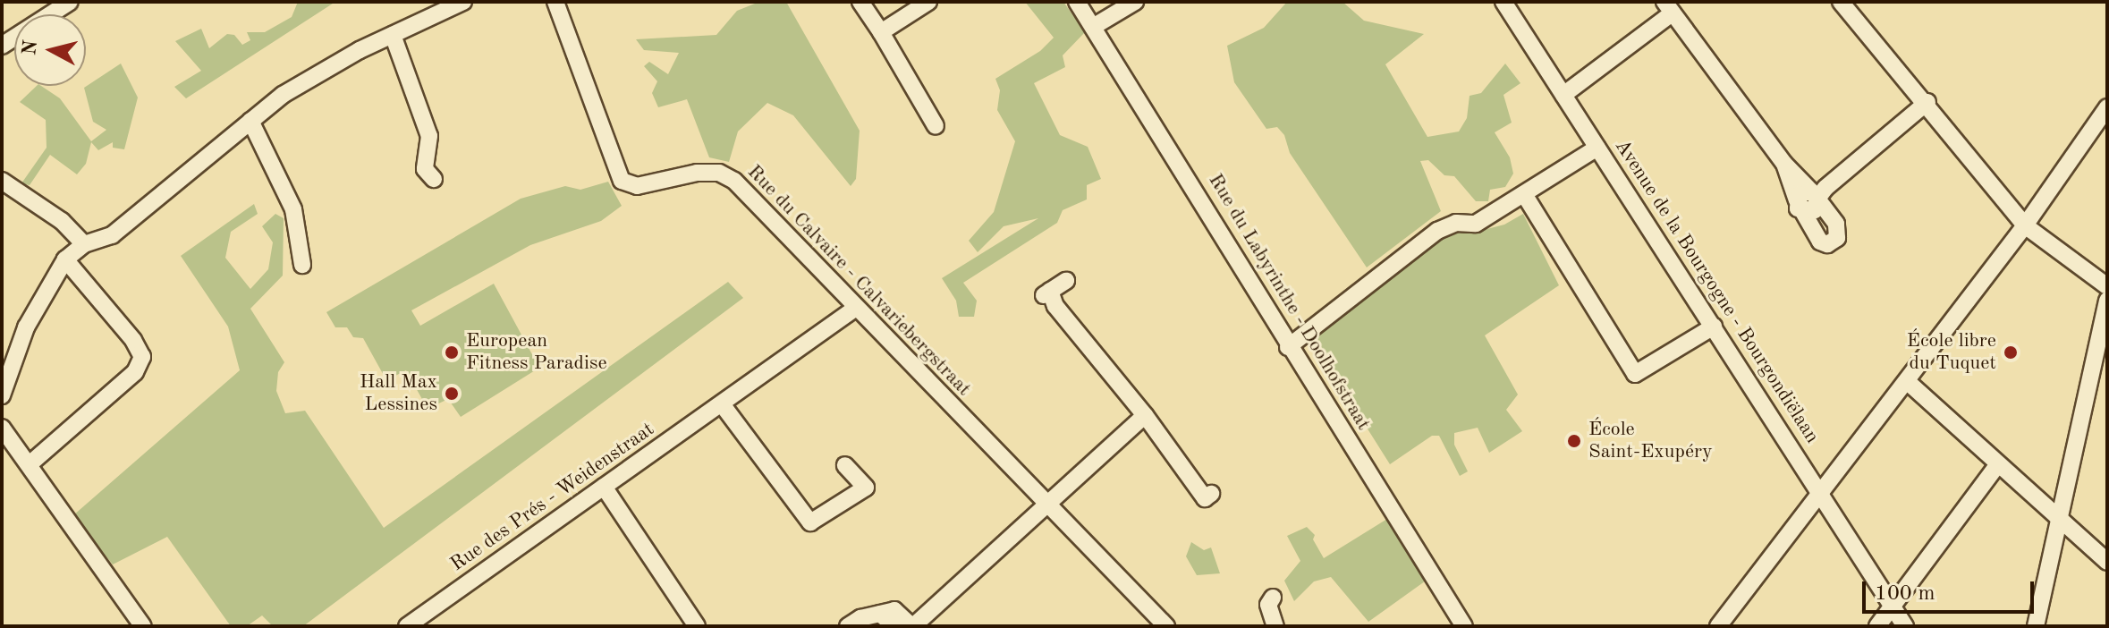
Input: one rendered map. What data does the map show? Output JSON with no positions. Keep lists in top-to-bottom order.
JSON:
{
  "streets": {
    "street": [
      "Rue du Calvaire - Calvariebergstraat",
      "Avenue de la Bourgogne - Bourgondiëlaan",
      "Rue du Labyrinthe - Doolhofstraat",
      "Rue des Prés - Weidenstraat"
    ]
  },
  "crossings": [
    ["Rue du Calvaire - Calvariebergstraat", "Rue des Prés - Weidenstraat"]
  ],
  "places": [
    "European Fitness Paradise",
    "École libre du Tuquet",
    "Hall Max Lessines",
    "École Saint-Exupéry"
  ],
  "scale_bar": "100 m",
  "north": "left"
}
